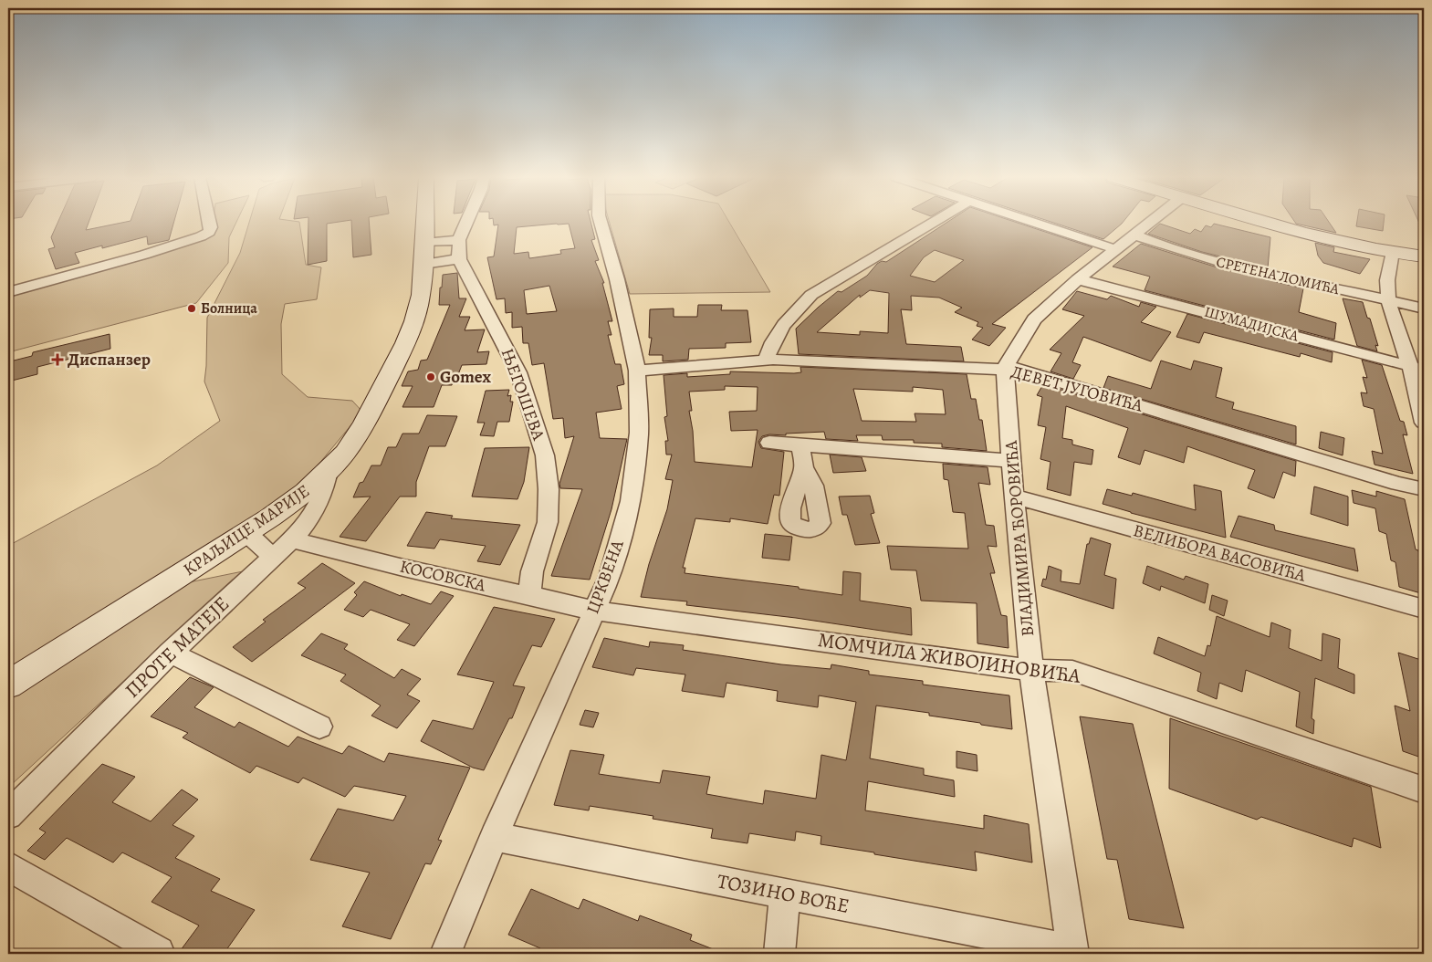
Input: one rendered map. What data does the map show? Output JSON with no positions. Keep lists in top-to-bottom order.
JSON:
{
  "streets": {
    "street": [
      "СРЕТЕНА ЛОМИЋА",
      "ШУМАДИЈСКА",
      "ДЕВЕТ ЈУГОВИЋА",
      "ЊЕГОШЕВА",
      "КРАЉИЦЕ МАРИЈЕ",
      "ВЛАДИМИРА ЋОРОВИЋА",
      "ВЕЛИБОРА ВАСОВИЋА",
      "КОСОВСКА",
      "ЦРКВЕНА",
      "ПРОТЕ МАТЕЈЕ",
      "МОМЧИЛА ЖИВОЈИНОВИЋА",
      "ТОЗИНО ВОЋЕ"
    ]
  },
  "crossings": [
    ["ДЕВЕТ ЈУГОВИЋА", "ВЛАДИМИРА ЋОРОВИЋА"],
    ["ДЕВЕТ ЈУГОВИЋА", "ЦРКВЕНА"],
    ["ЊЕГОШЕВА", "КОСОВСКА"],
    ["КРАЉИЦЕ МАРИЈЕ", "ПРОТЕ МАТЕЈЕ"],
    ["ВЛАДИМИРА ЋОРОВИЋА", "ВЕЛИБОРА ВАСОВИЋА"],
    ["ВЛАДИМИРА ЋОРОВИЋА", "МОМЧИЛА ЖИВОЈИНОВИЋА"],
    ["ВЛАДИМИРА ЋОРОВИЋА", "ТОЗИНО ВОЋЕ"],
    ["КОСОВСКА", "ЦРКВЕНА"],
    ["КОСОВСКА", "ПРОТЕ МАТЕЈЕ"],
    ["КОСОВСКА", "МОМЧИЛА ЖИВОЈИНОВИЋА"],
    ["ЦРКВЕНА", "МОМЧИЛА ЖИВОЈИНОВИЋА"],
    ["ЦРКВЕНА", "ТОЗИНО ВОЋЕ"]
  ],
  "places": {
    "other": ["Болница", "Gomex"],
    "health": ["Диспанзер"]
  }
}
